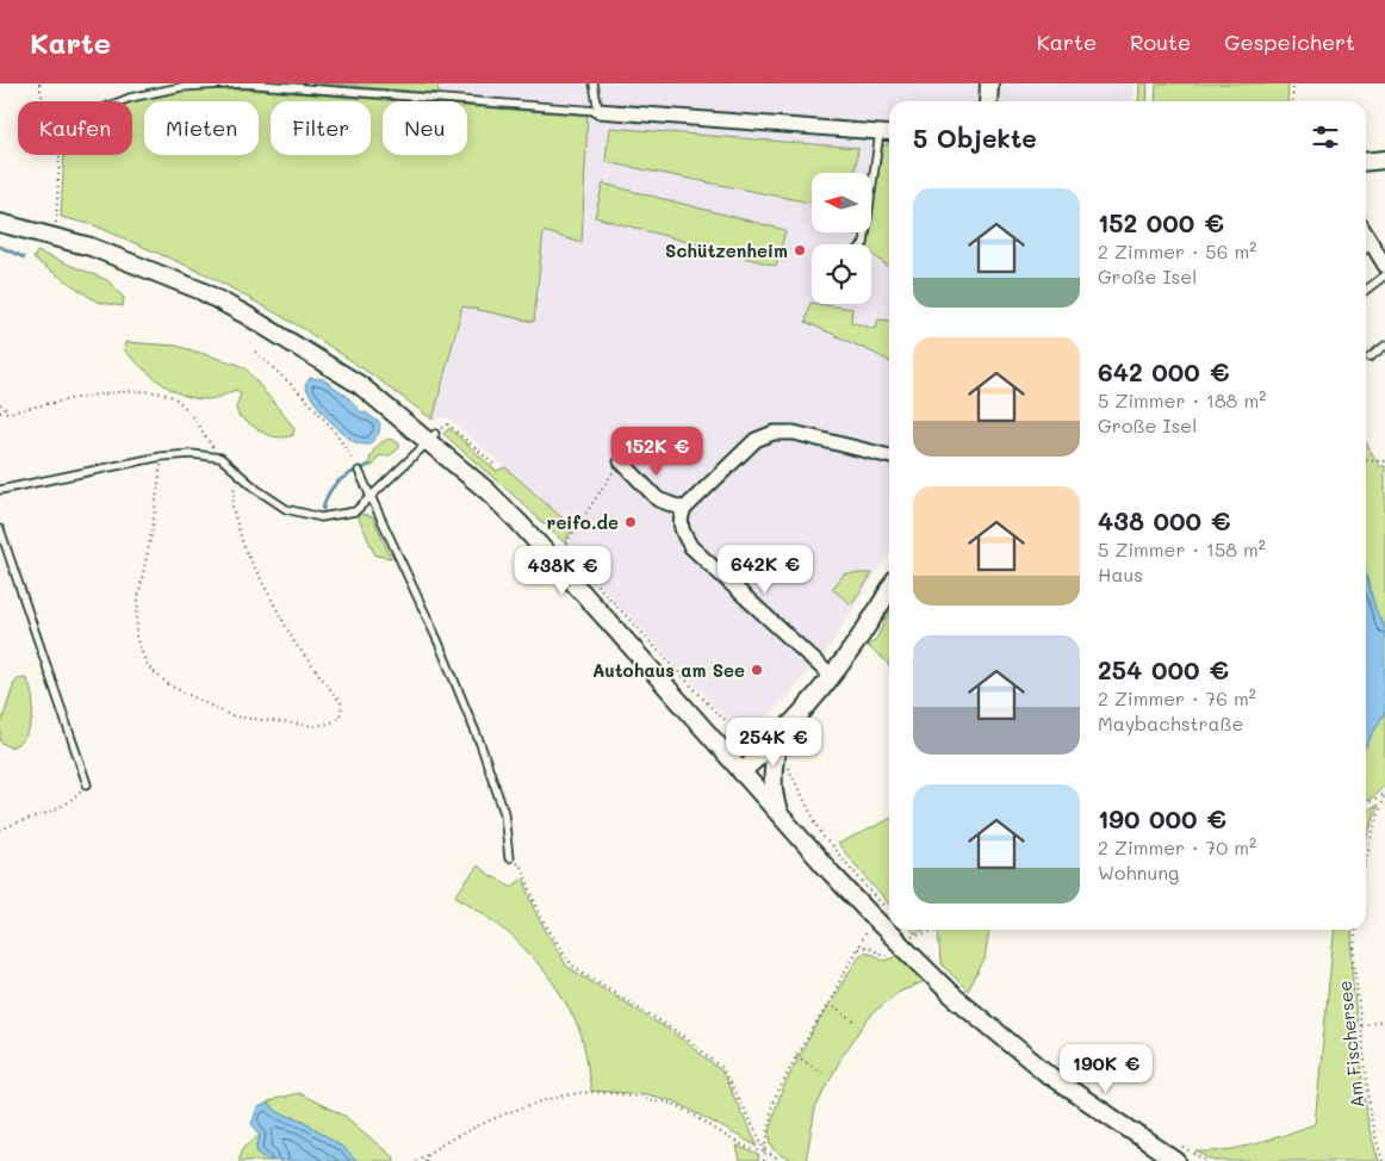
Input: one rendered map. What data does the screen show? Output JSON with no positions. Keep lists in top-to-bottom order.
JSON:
{
  "streets": {
    "path": ["Am Fischersee"]
  },
  "places": ["Schützenheim", "reifo.de", "Autohaus am See"],
  "north": "left",
  "page": {
    "header": "Karte",
    "nav": ["Karte", "Route", "Gespeichert"],
    "chip": [
      "Kaufen",
      "Mieten",
      "Filter",
      "Neu"
    ],
    "heading": "5 Objekte",
    "list": [
      {
        "name": "152 000 €",
        "note": "2 Zimmer · 56 m² · Große Isel"
      },
      {
        "name": "642 000 €",
        "note": "5 Zimmer · 188 m² · Große Isel"
      },
      {
        "name": "438 000 €",
        "note": "5 Zimmer · 158 m² · Haus"
      },
      {
        "name": "254 000 €",
        "note": "2 Zimmer · 76 m² · Maybachstraße"
      },
      {
        "name": "190 000 €",
        "note": "2 Zimmer · 70 m² · Wohnung"
      }
    ],
    "price": [
      "152K €",
      "642K €",
      "438K €",
      "254K €",
      "190K €"
    ]
  }
}
